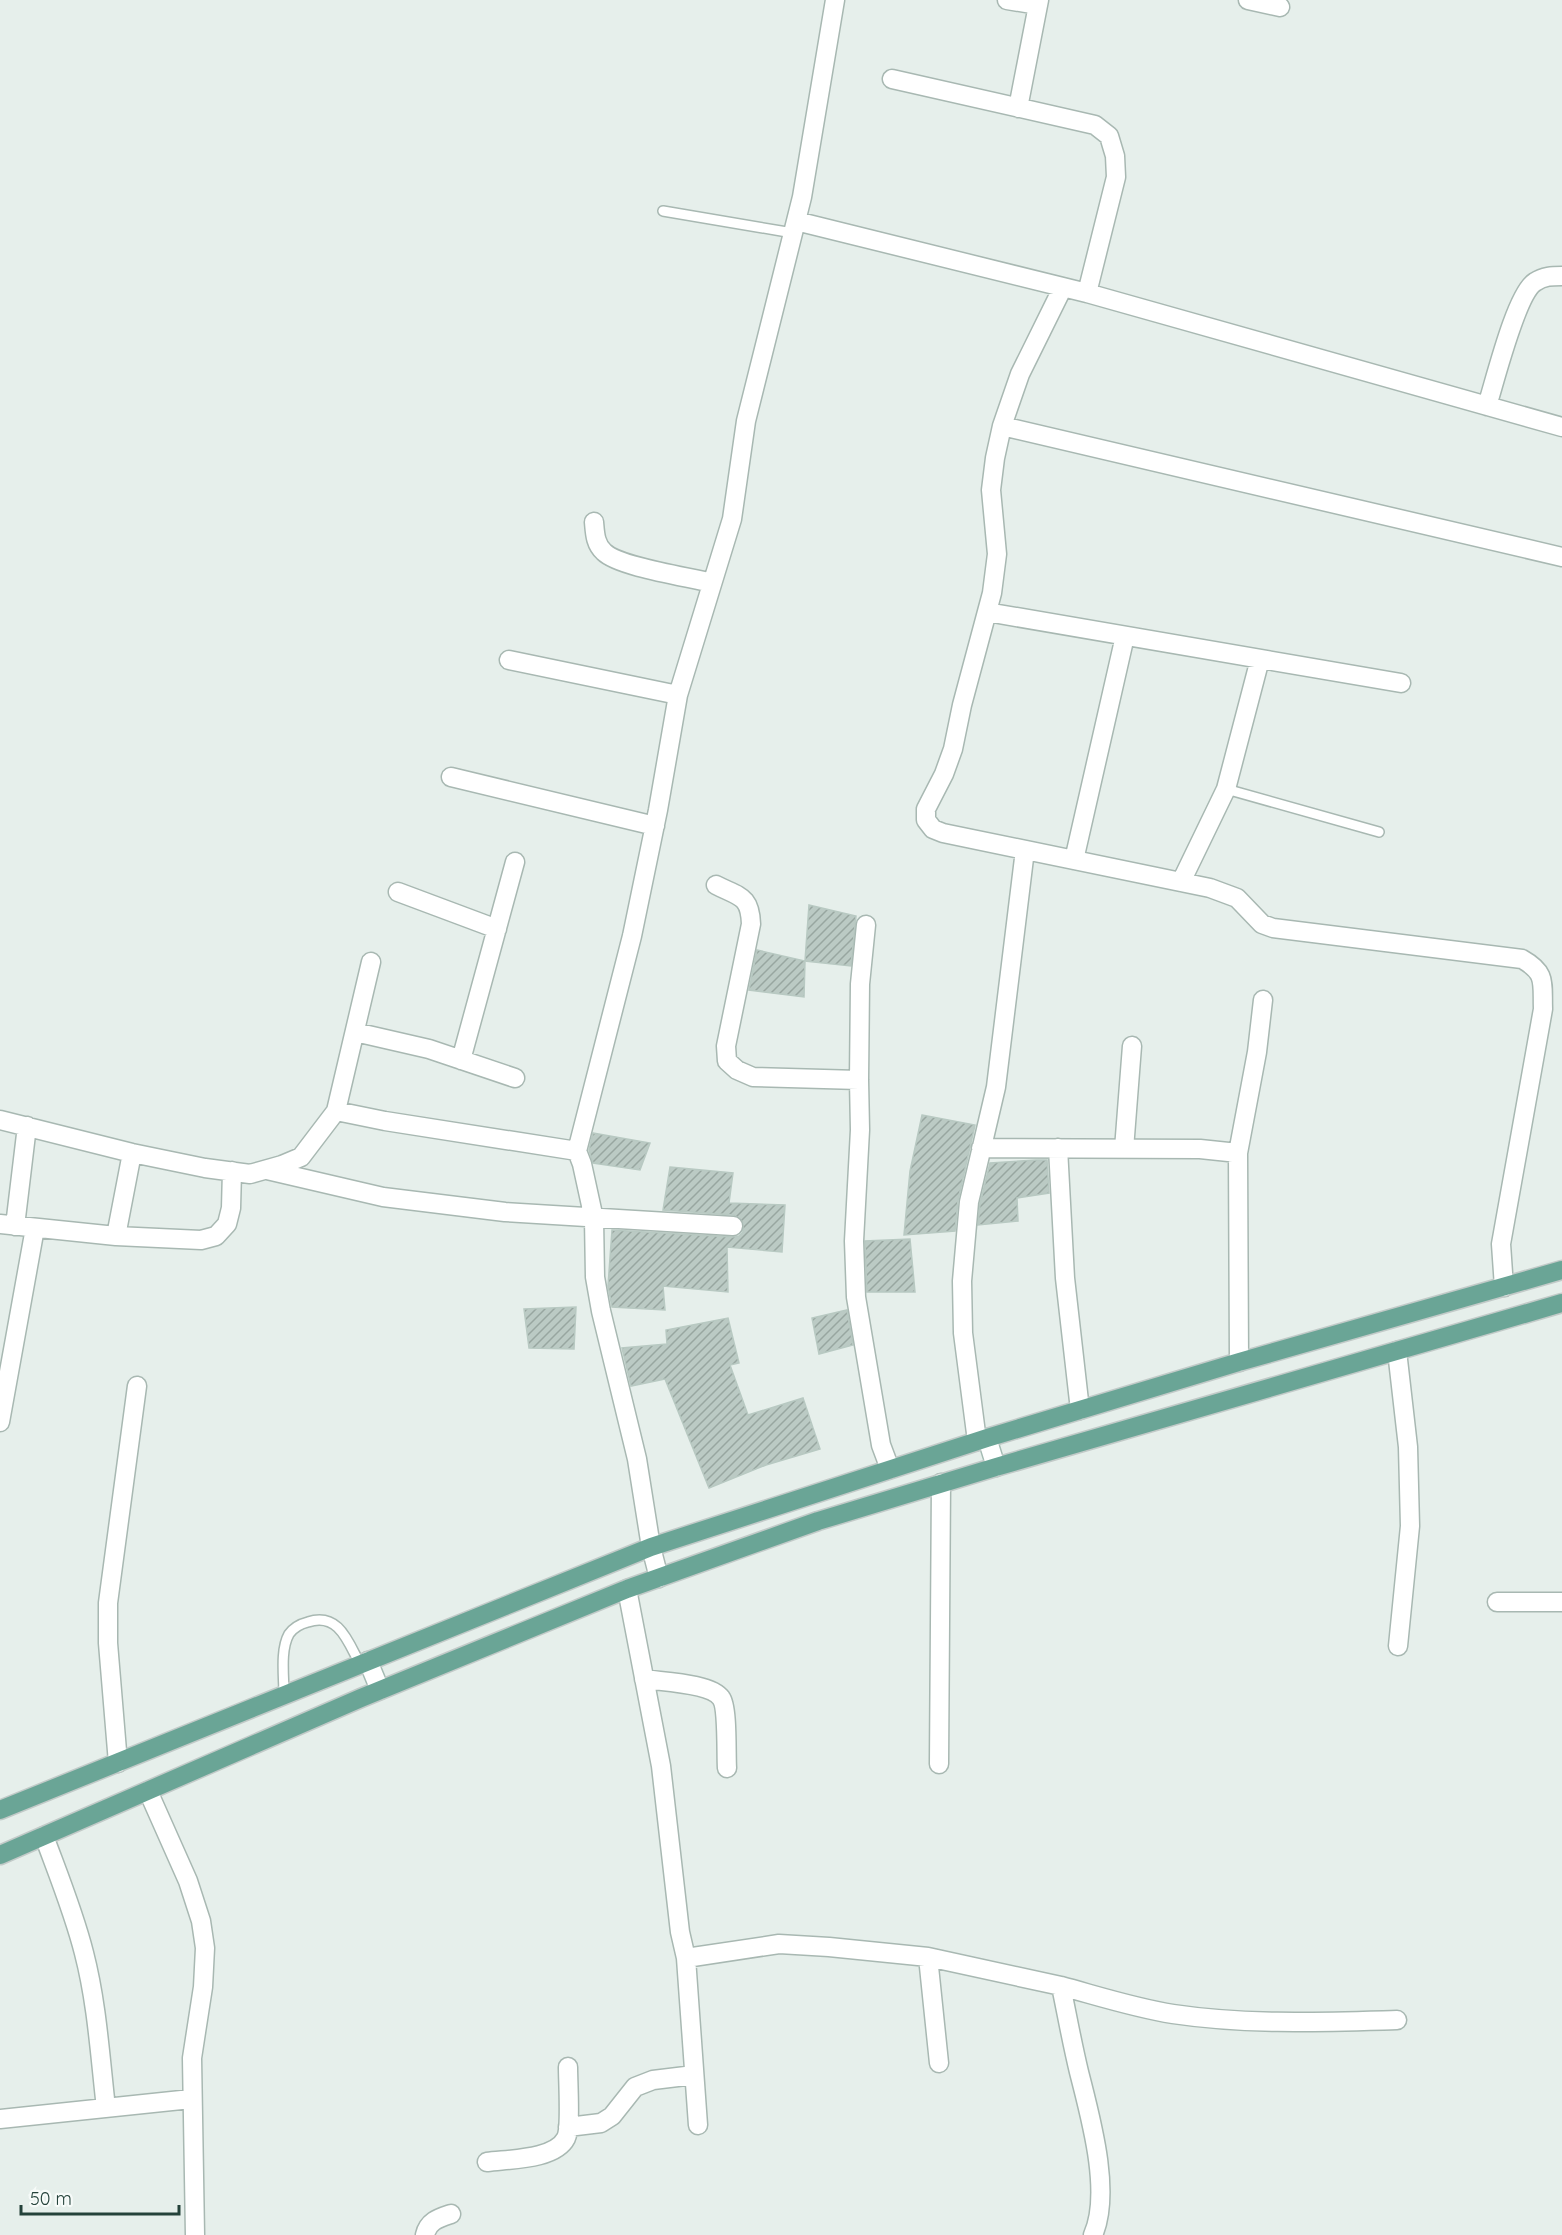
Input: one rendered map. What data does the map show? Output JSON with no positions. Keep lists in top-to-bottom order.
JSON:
{
  "scale_bar": "50 m"
}
